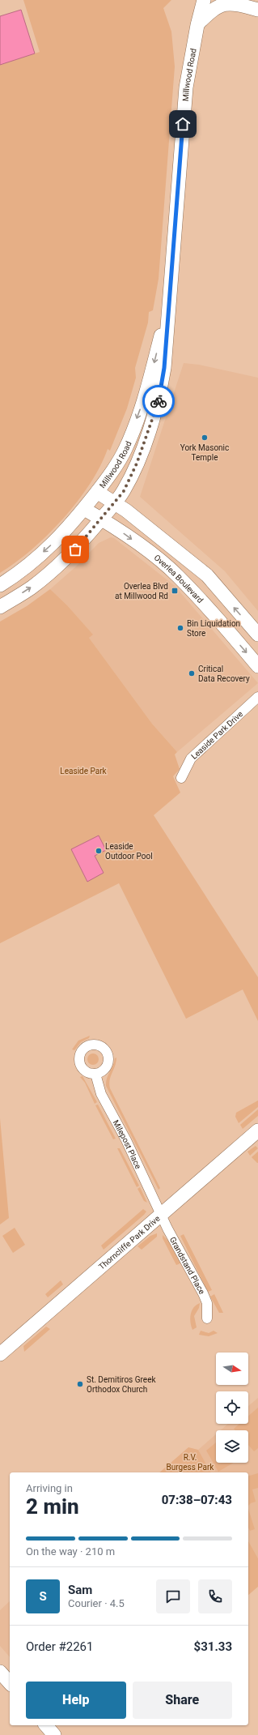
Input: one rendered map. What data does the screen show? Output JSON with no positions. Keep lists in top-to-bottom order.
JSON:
{
  "streets": {
    "main road": ["Millwood Road", "Overlea Boulevard", "Thorncliffe Park Drive"],
    "street": ["Leaside Park Drive", "Milepost Place", "Grandstand Place"]
  },
  "crossings": [
    ["Millwood Road", "Overlea Boulevard"],
    ["Milepost Place", "Thorncliffe Park Drive"],
    ["Milepost Place", "Grandstand Place"],
    ["Thorncliffe Park Drive", "Grandstand Place"]
  ],
  "parks": ["Leaside Park", "R.V. Burgess Park"],
  "places": {
    "other": [
      "York Masonic Temple",
      "Bin Liquidation Store",
      "Critical Data Recovery",
      "Leaside Outdoor Pool",
      "St. Demitiros Greek Orthodox Church"
    ],
    "transit": ["Overlea Blvd at Millwood Rd"]
  },
  "north": "right",
  "page": {
    "heading": ["2 min", "Arriving in", "07:38–07:43"],
    "panel": [
      "Sam",
      "Courier · 4.5",
      "Order #2261",
      "$31.33"
    ],
    "bar": "On the way · 210 m",
    "round": "S",
    "buttons": ["Help", "Share"]
  }
}
